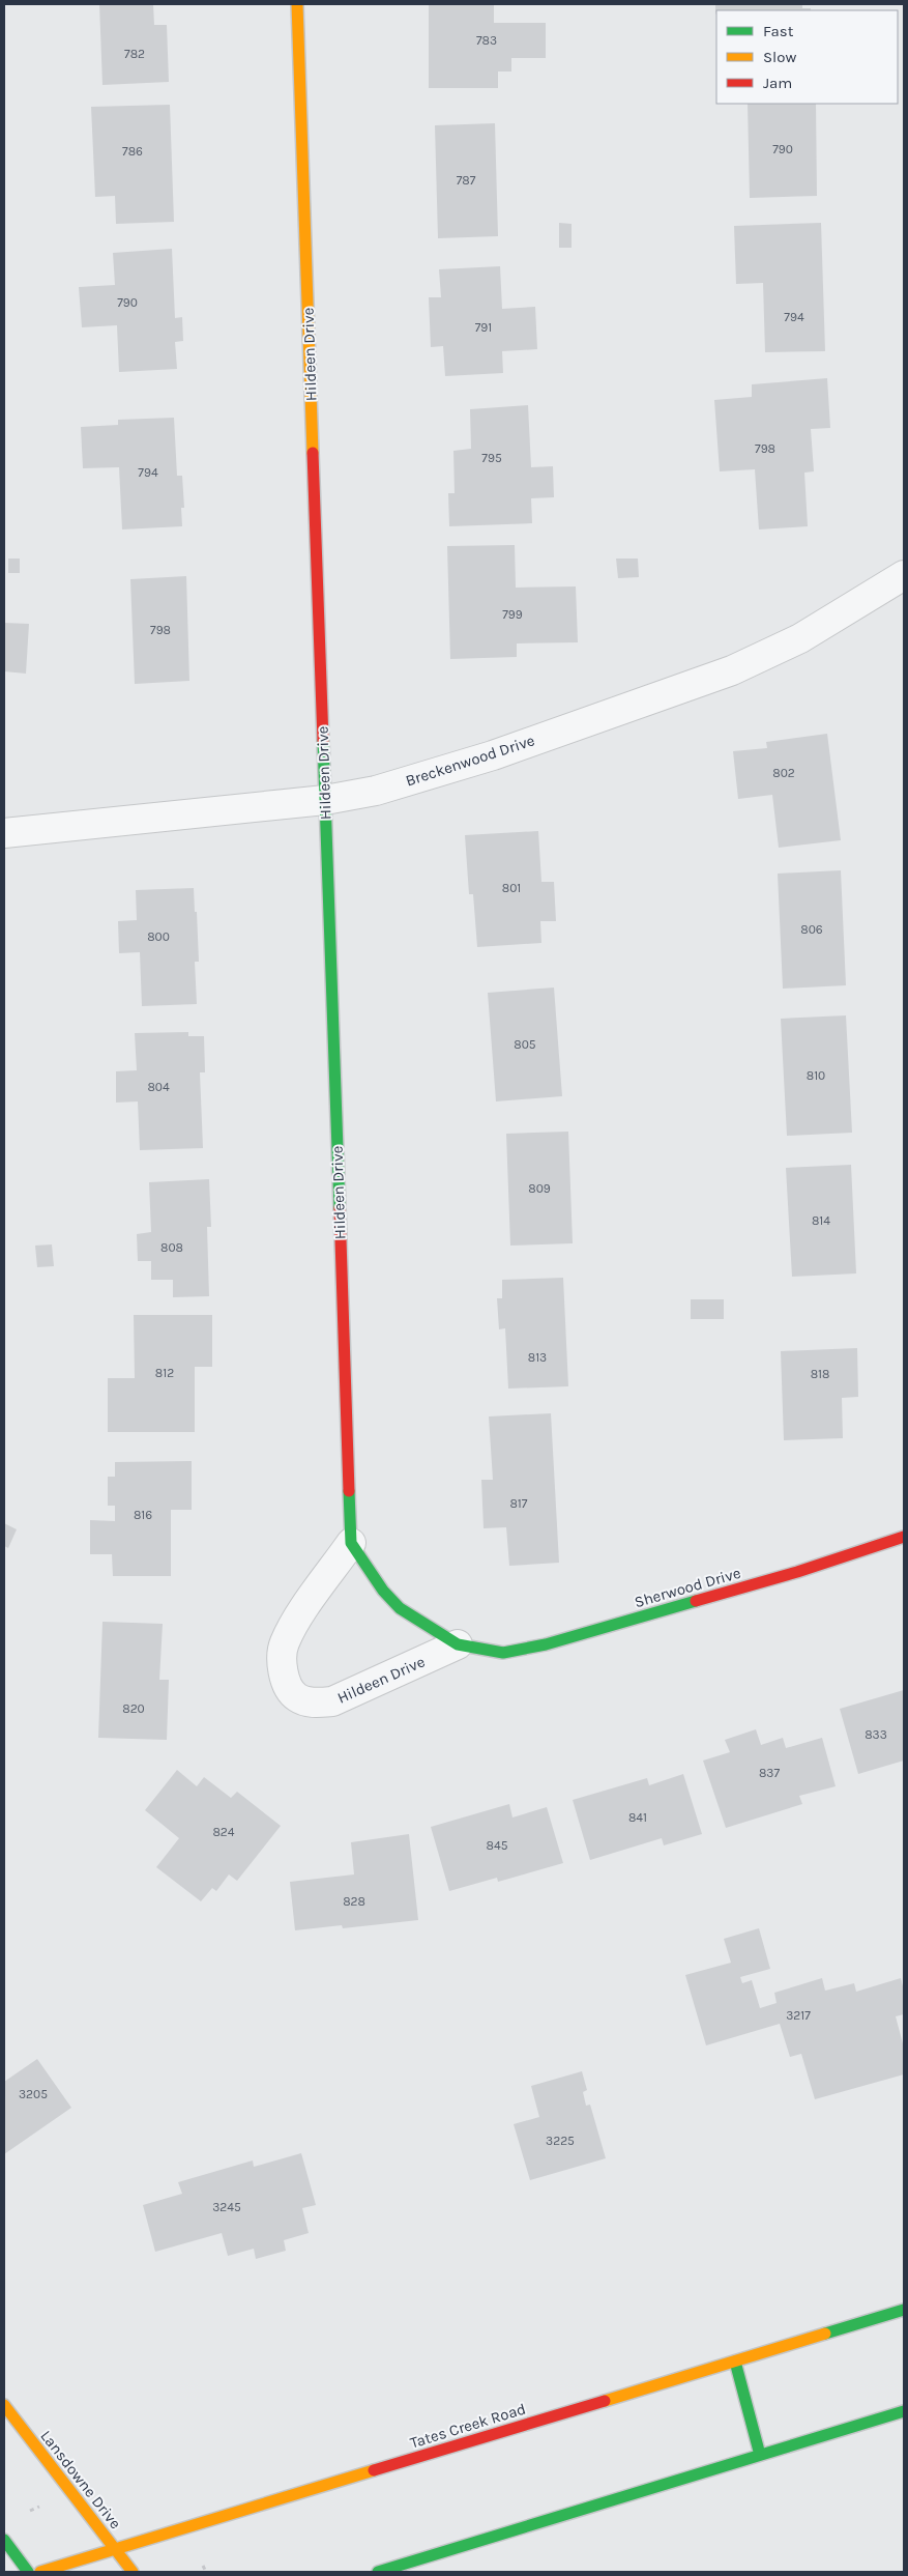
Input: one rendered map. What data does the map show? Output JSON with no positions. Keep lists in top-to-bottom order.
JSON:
{
  "streets": {
    "street": [
      "Hildeen Drive",
      "Breckenwood Drive",
      "Sherwood Drive",
      "Tates Creek Road",
      "Lansdowne Drive"
    ]
  },
  "crossings": [
    ["Hildeen Drive", "Breckenwood Drive"],
    ["Hildeen Drive", "Sherwood Drive"],
    ["Tates Creek Road", "Lansdowne Drive"]
  ],
  "house_numbers": [
    "783",
    "782",
    "790",
    "786",
    "787",
    "790",
    "794",
    "791",
    "798",
    "795",
    "794",
    "799",
    "798",
    "802",
    "801",
    "806",
    "800",
    "805",
    "810",
    "804",
    "809",
    "814",
    "808",
    "813",
    "812",
    "818",
    "817",
    "816",
    "820",
    "833",
    "837",
    "841",
    "824",
    "845",
    "828",
    "3217",
    "3205",
    "3225",
    "3245"
  ],
  "legend": ["Fast", "Slow", "Jam"]
}
